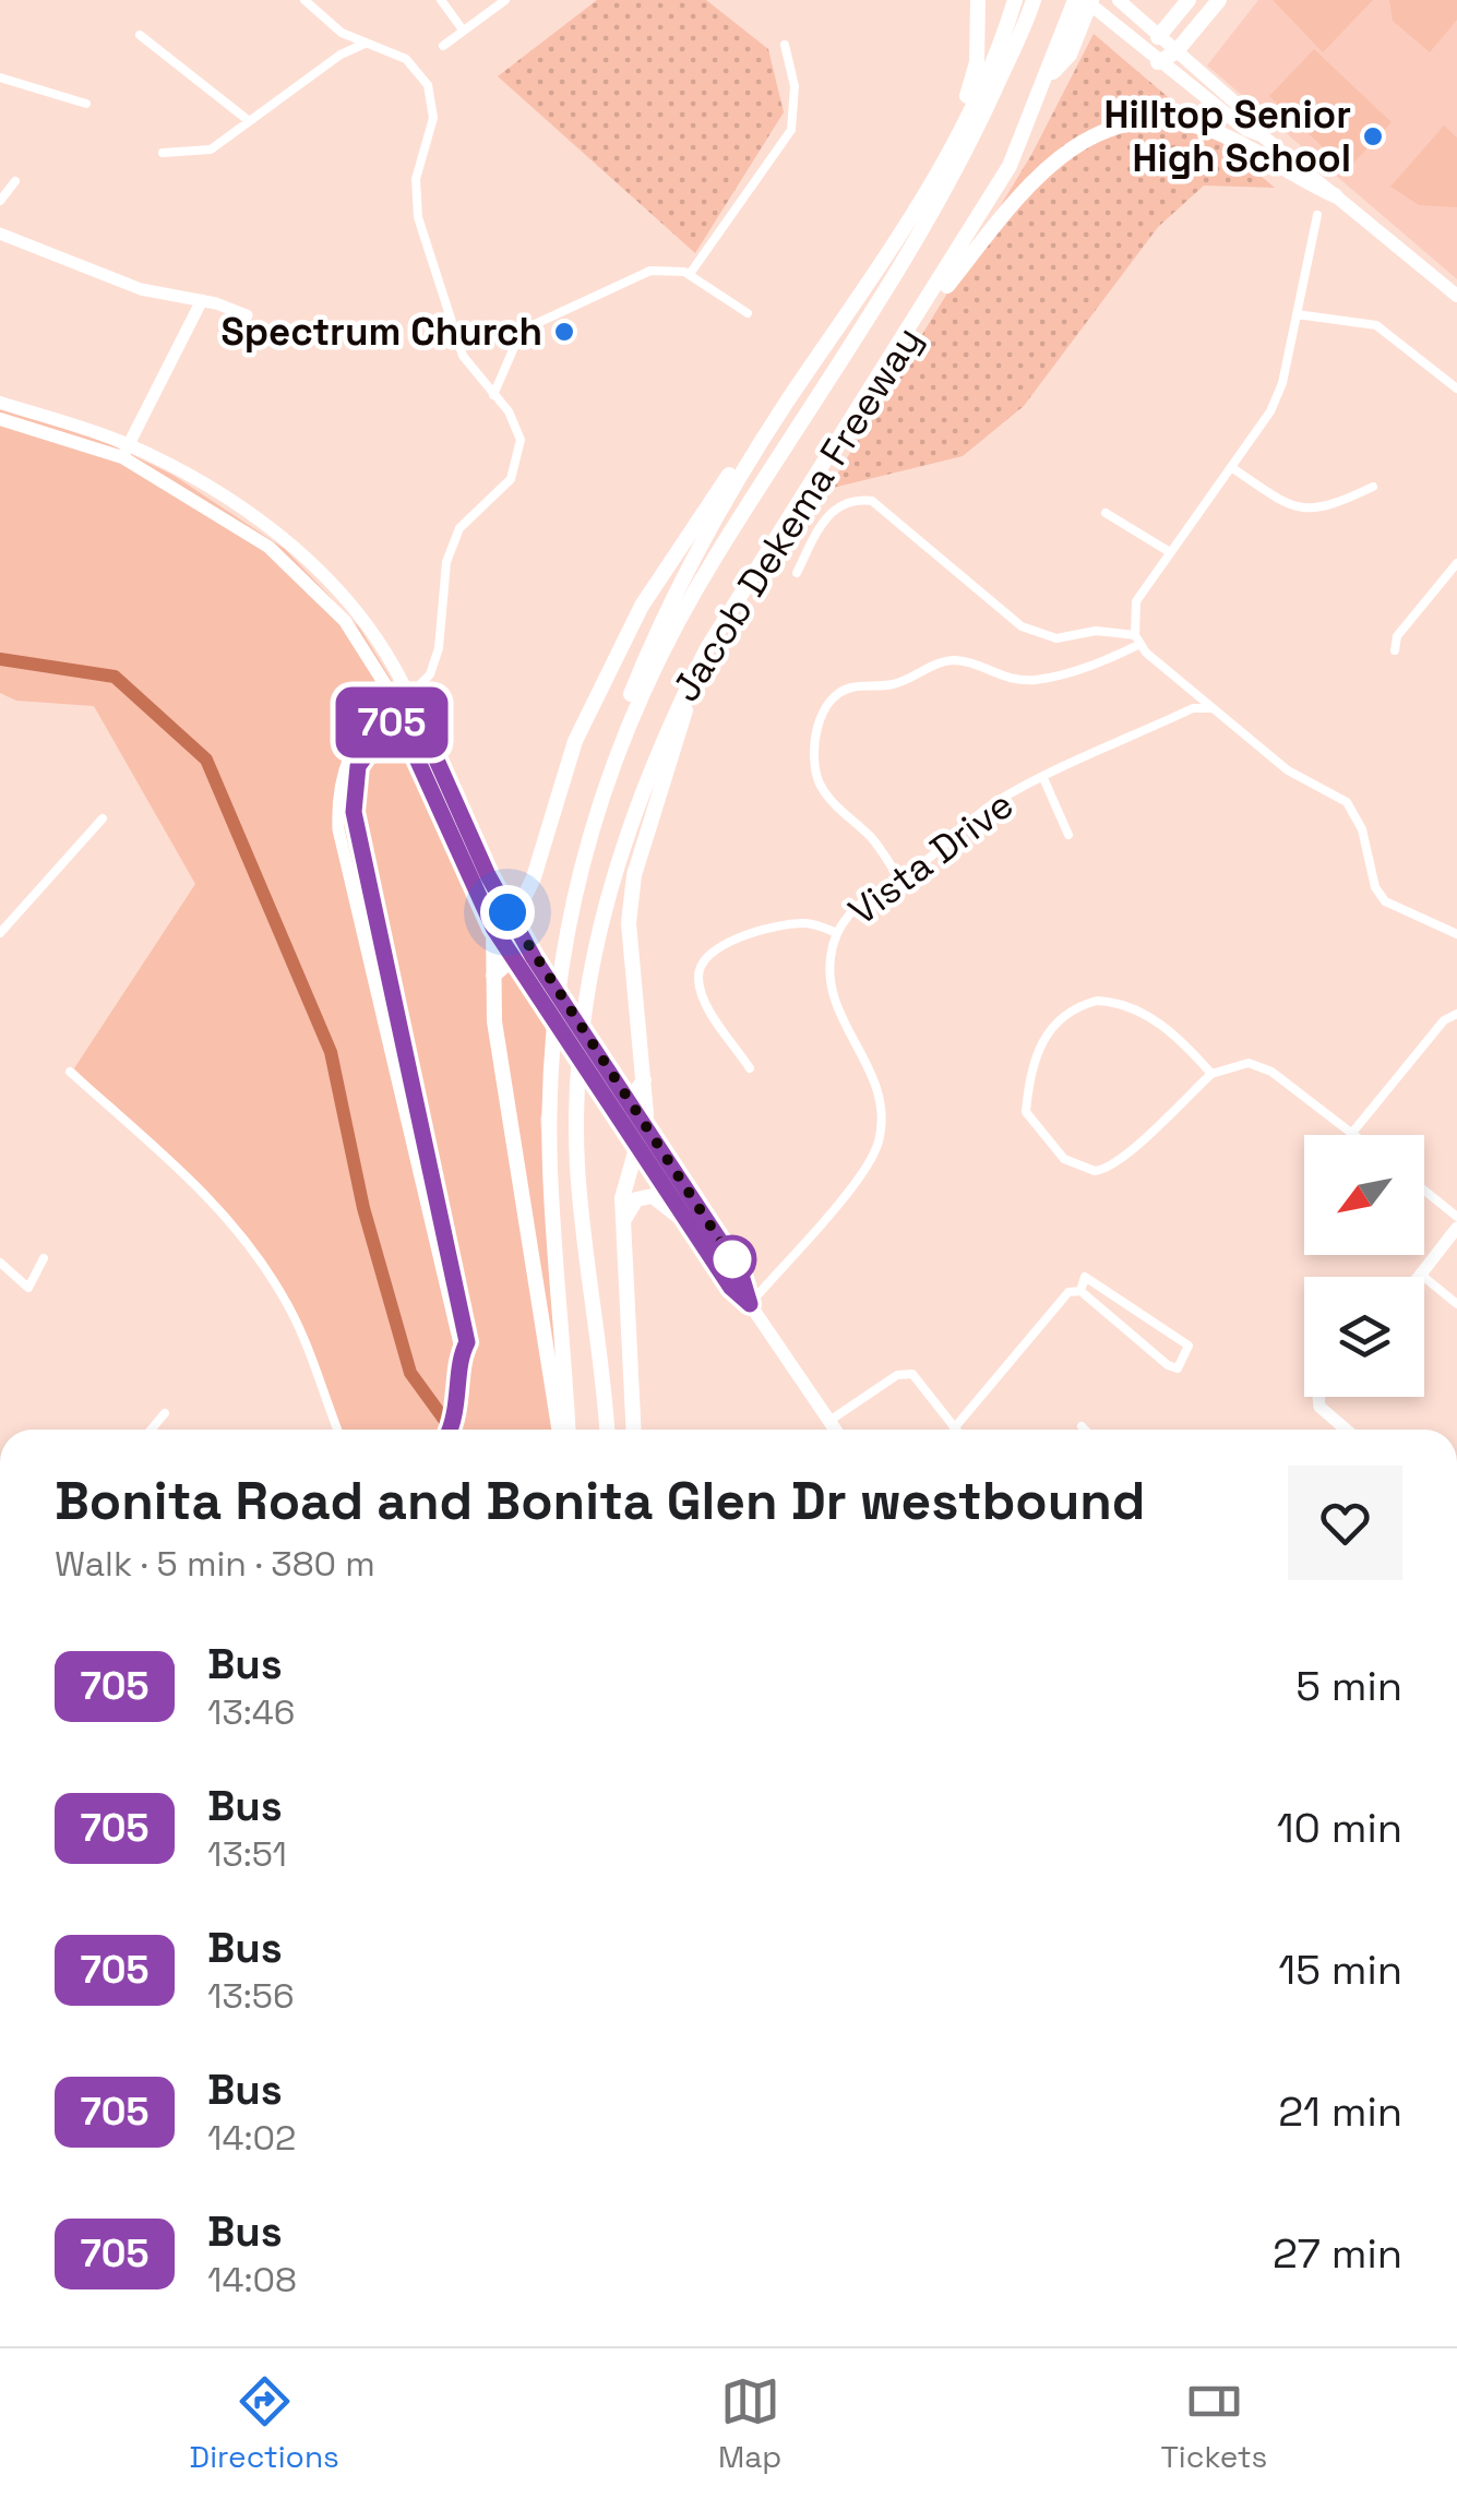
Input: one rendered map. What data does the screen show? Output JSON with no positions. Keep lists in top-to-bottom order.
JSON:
{
  "streets": {
    "highway": ["Jacob Dekema Freeway"],
    "street": ["Vista Drive"]
  },
  "places": ["Hilltop Senior High School", "Spectrum Church"],
  "lines": ["bus line 705"],
  "north": "bottom left",
  "page": {
    "on_map": "705",
    "heading": ["Bonita Road and Bonita Glen Dr westbound", "Walk · 5 min · 380 m"],
    "list": [
      {
        "mark": "705",
        "name": "Bus",
        "note": "13:46",
        "value": "5 min"
      },
      {
        "mark": "705",
        "name": "Bus",
        "note": "13:51",
        "value": "10 min"
      },
      {
        "mark": "705",
        "name": "Bus",
        "note": "13:56",
        "value": "15 min"
      },
      {
        "mark": "705",
        "name": "Bus",
        "note": "14:02",
        "value": "21 min"
      },
      {
        "mark": "705",
        "name": "Bus",
        "note": "14:08",
        "value": "27 min"
      }
    ],
    "tabs": ["Directions", "Map", "Tickets"]
  }
}
